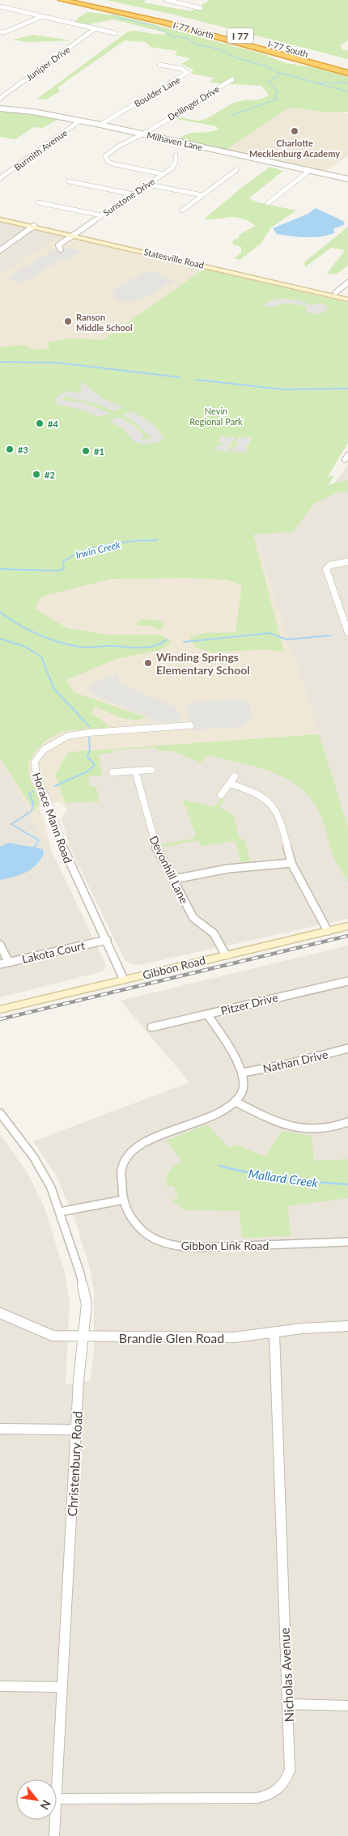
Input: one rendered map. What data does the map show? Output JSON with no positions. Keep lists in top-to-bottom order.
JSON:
{
  "streets": {
    "highway": ["I-77 North", "I 77", "I-77 South"],
    "main road": ["Statesville Road", "Gibbon Road"],
    "street": [
      "Juniper Drive",
      "Boulder Lane",
      "Dellinger Drive",
      "Milhaven Lane",
      "Burmith Avenue",
      "Sunstone Drive",
      "Horace Mann Road",
      "Devonhill Lane",
      "Lakota Court",
      "Pitzer Drive",
      "Nathan Drive",
      "Gibbon Link Road",
      "Brandie Glen Road",
      "Christenbury Road",
      "Nicholas Avenue"
    ]
  },
  "crossings": [
    ["I-77 North", "I 77"],
    ["I 77", "I-77 South"],
    ["Boulder Lane", "Milhaven Lane"],
    ["Dellinger Drive", "Milhaven Lane"],
    ["Dellinger Drive", "Sunstone Drive"],
    ["Milhaven Lane", "Burmith Avenue"],
    ["Sunstone Drive", "Statesville Road"],
    ["Horace Mann Road", "Lakota Court"],
    ["Horace Mann Road", "Gibbon Road"],
    ["Devonhill Lane", "Gibbon Road"],
    ["Brandie Glen Road", "Christenbury Road"],
    ["Brandie Glen Road", "Nicholas Avenue"],
    ["Christenbury Road", "Nicholas Avenue"]
  ],
  "water": ["Irwin Creek", "Mallard Creek"],
  "parks": ["Nevin Regional Park"],
  "places": [
    "Charlotte Mecklenburg Academy",
    "Ranson Middle School",
    "#4",
    "#3",
    "#1",
    "#2",
    "Winding Springs Elementary School"
  ],
  "north": "bottom right"
}
